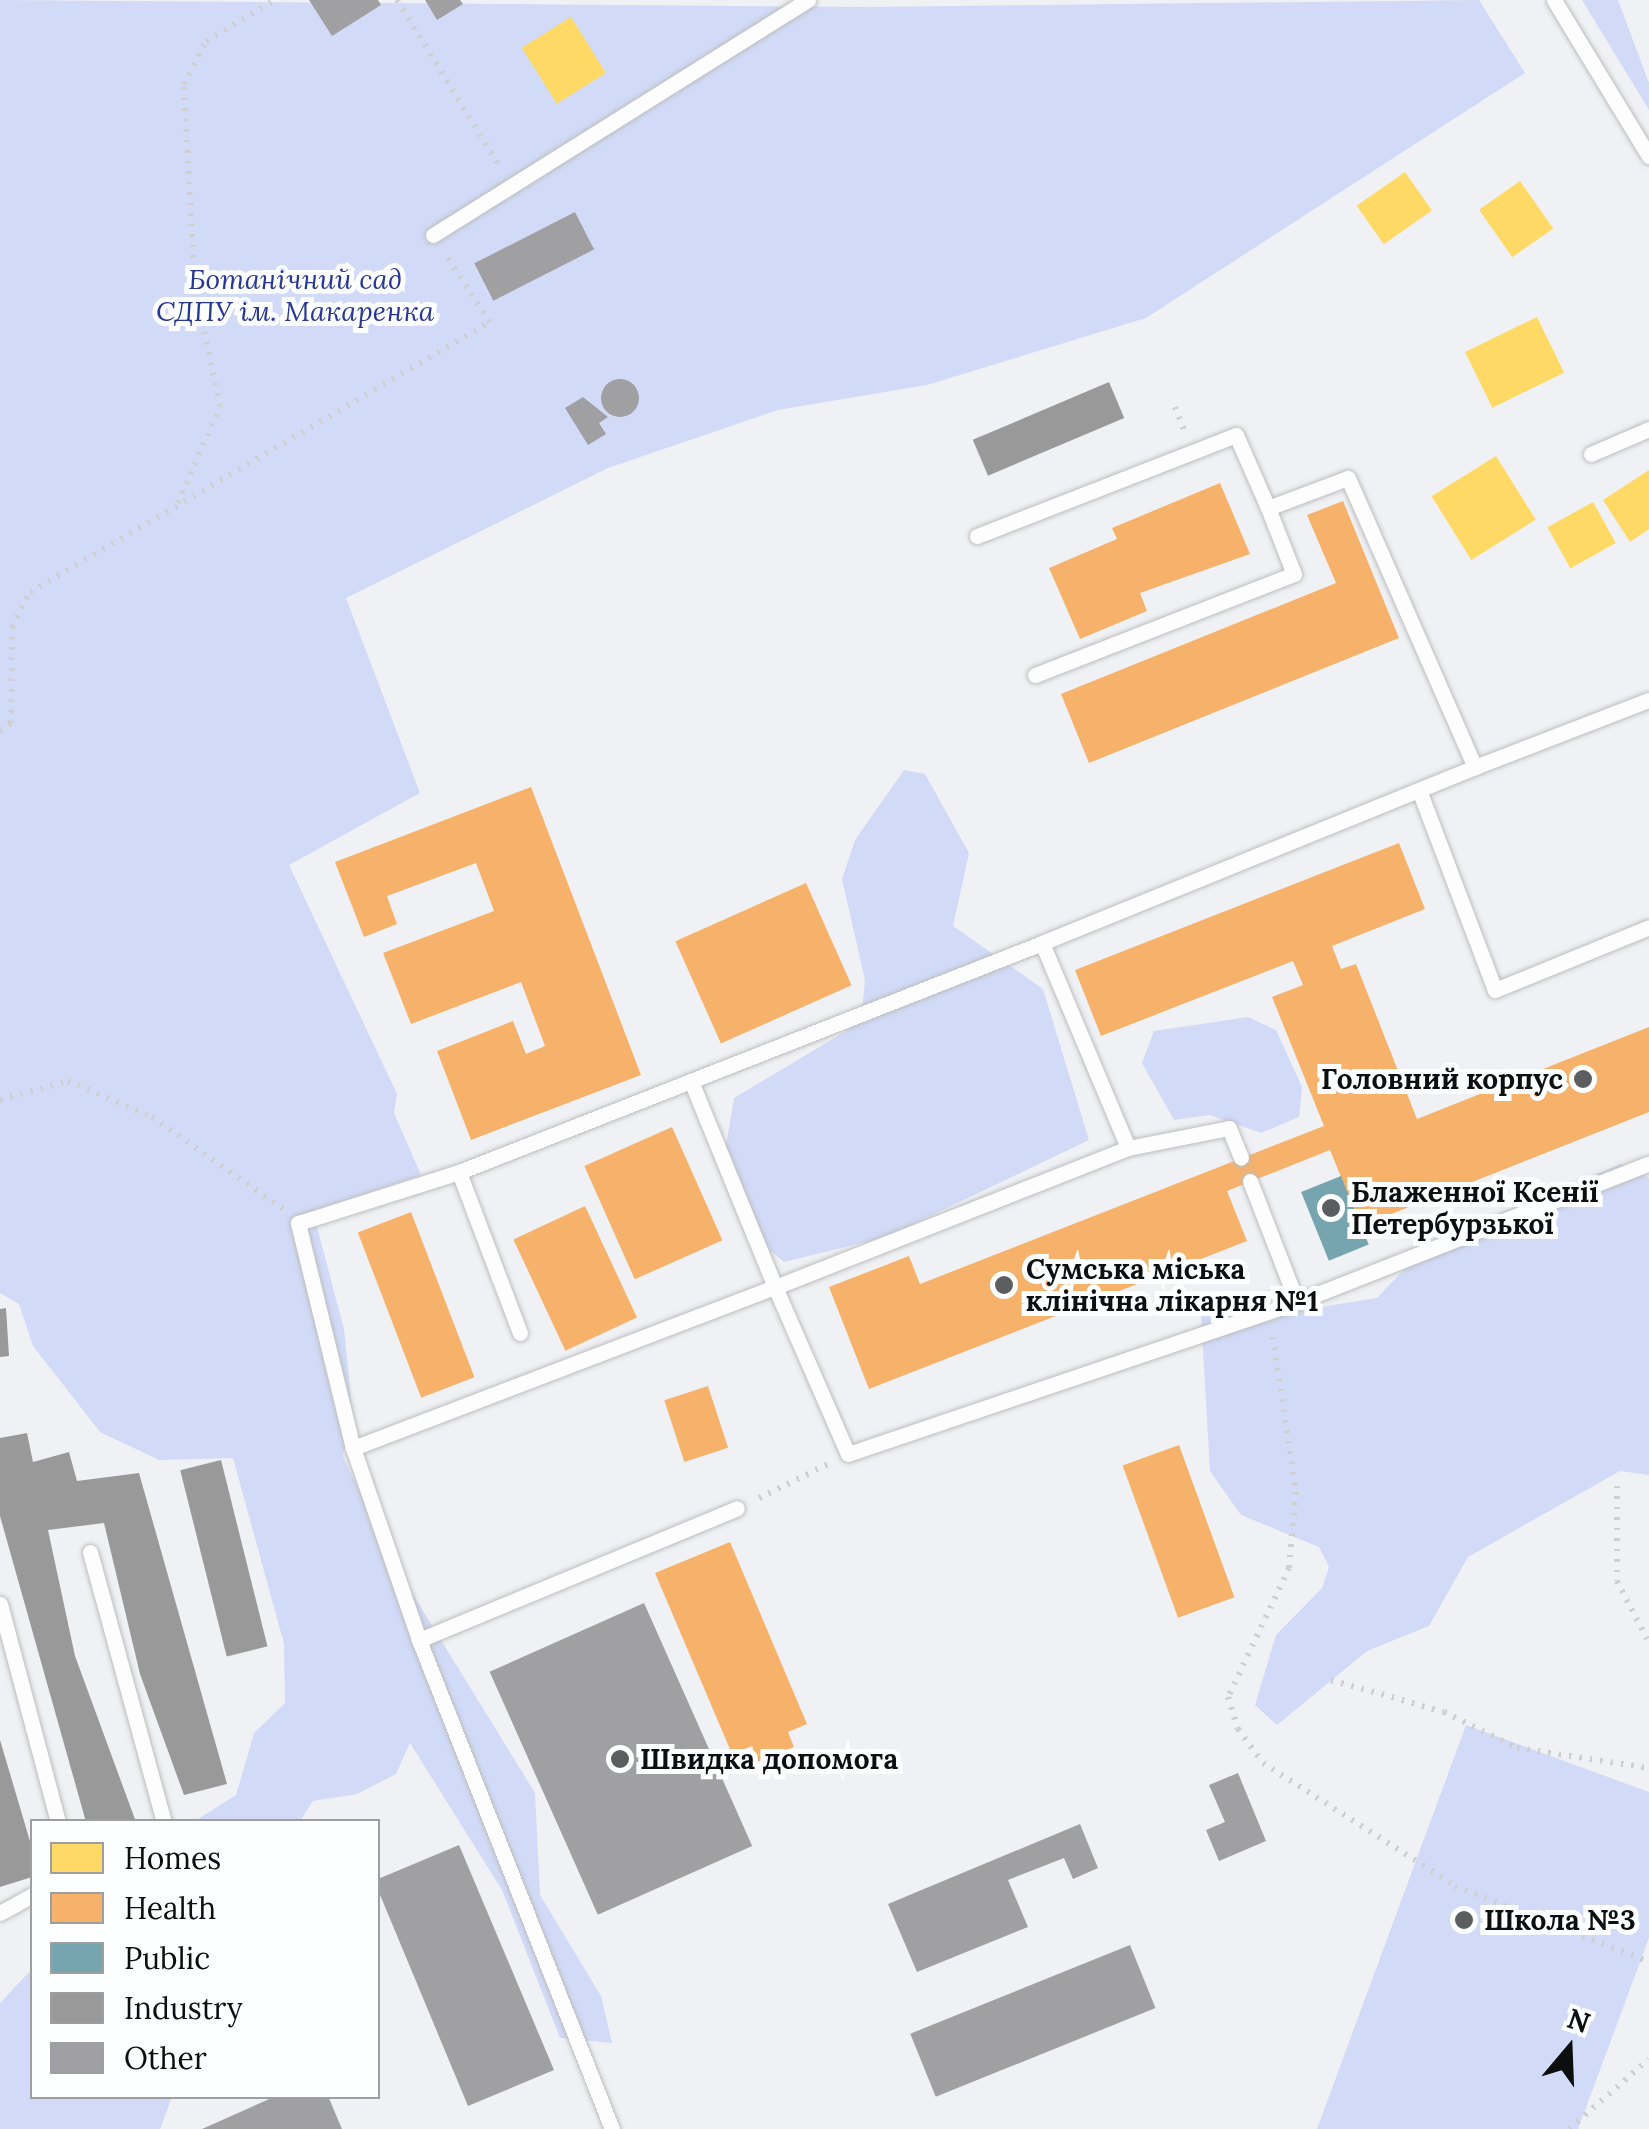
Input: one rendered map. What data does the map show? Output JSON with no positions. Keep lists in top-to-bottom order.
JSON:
{
  "parks": ["Ботанічний сад СДПУ ім. Макаренка"],
  "places": [
    "Головний корпус",
    "Блаженної Ксенії Петербурзької",
    "Сумська міська клінічна лікарня №1",
    "Швидка допомога",
    "Школа №3"
  ],
  "legend": [
    "Homes",
    "Health",
    "Public",
    "Industry",
    "Other"
  ],
  "north": "top"
}
